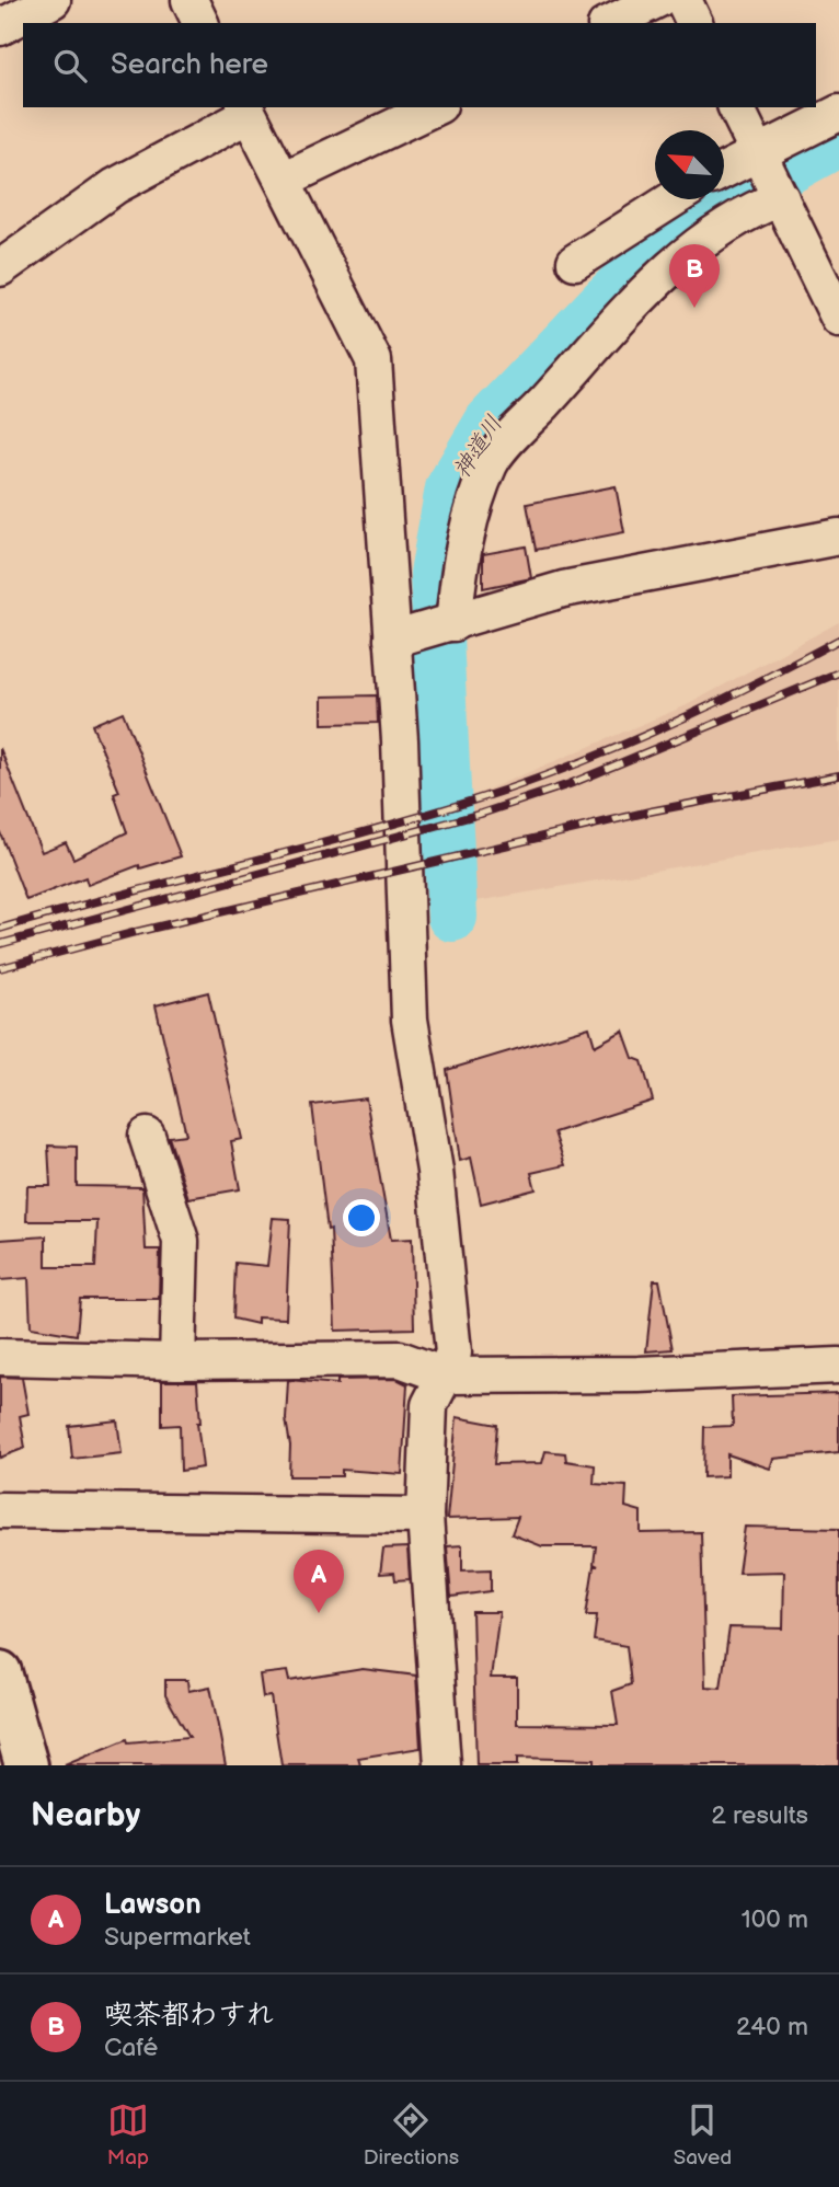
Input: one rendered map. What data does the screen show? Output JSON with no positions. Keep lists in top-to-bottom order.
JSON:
{
  "water": ["神道川"],
  "north": "top left",
  "page": {
    "search": "Search here",
    "pins": ["B", "A"],
    "heading": ["Nearby", "2 results"],
    "list": [
      {
        "mark": "A",
        "name": "Lawson",
        "note": "Supermarket",
        "value": "100 m"
      },
      {
        "mark": "B",
        "name": "喫茶都わすれ",
        "note": "Café",
        "value": "240 m"
      }
    ],
    "nav": ["Map", "Directions", "Saved"]
  }
}
